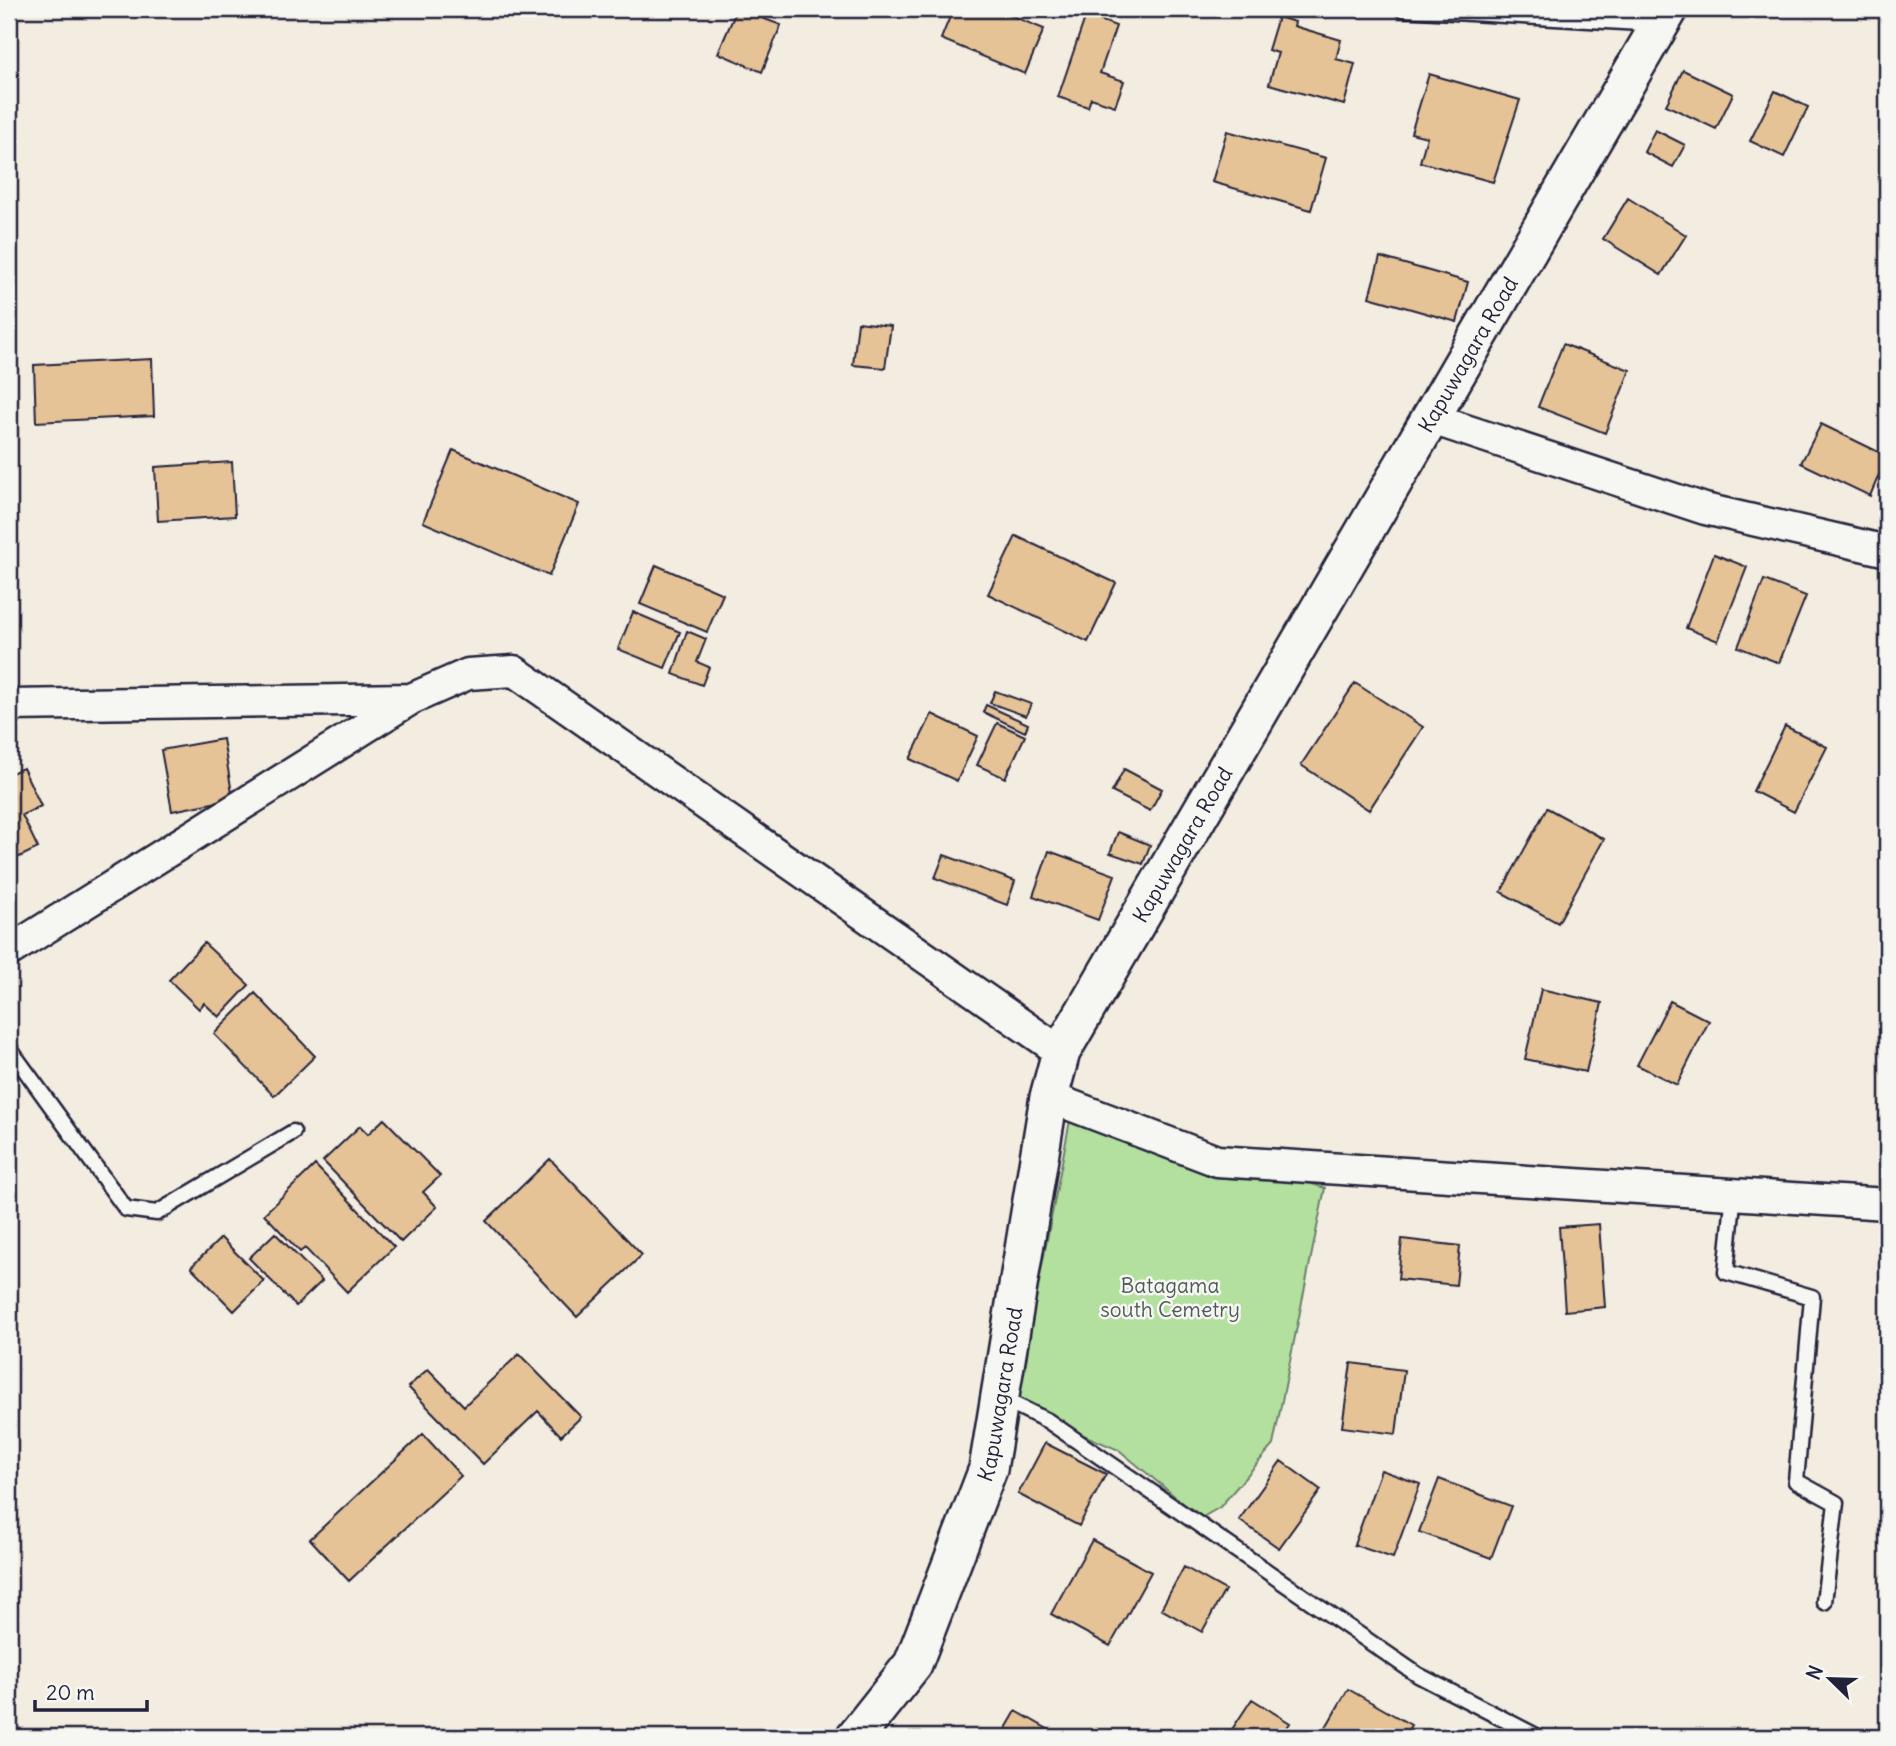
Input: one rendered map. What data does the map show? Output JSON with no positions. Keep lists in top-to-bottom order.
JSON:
{
  "streets": {
    "street": ["Kapuwagara Road"]
  },
  "parks": ["Batagama south Cemetry"],
  "scale_bar": "20 m",
  "north": "top left"
}
